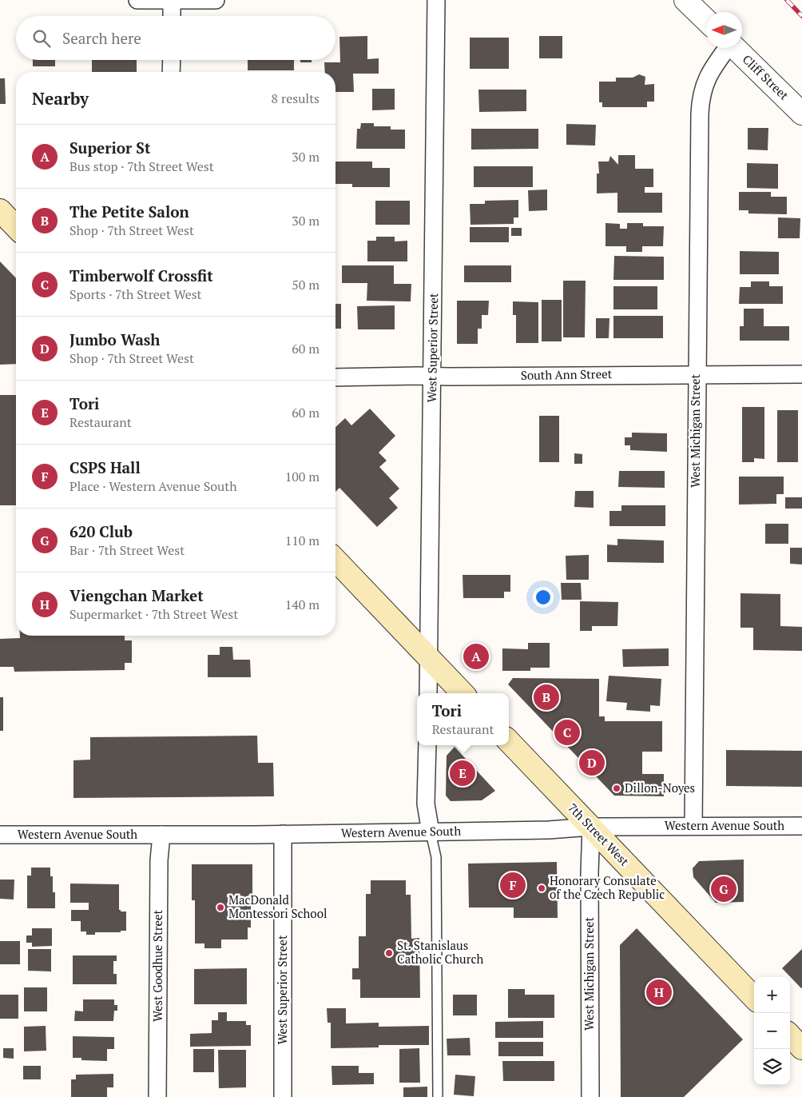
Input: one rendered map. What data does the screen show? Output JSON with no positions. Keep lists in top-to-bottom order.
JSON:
{
  "streets": {
    "main road": ["7th Street West"],
    "street": [
      "Cliff Street",
      "West Superior Street",
      "South Ann Street",
      "West Michigan Street",
      "Western Avenue South",
      "West Goodhue Street"
    ]
  },
  "crossings": [
    ["West Superior Street", "South Ann Street"],
    ["West Superior Street", "Western Avenue South"],
    ["South Ann Street", "West Michigan Street"],
    ["West Michigan Street", "Western Avenue South"],
    ["West Michigan Street", "7th Street West"],
    ["Western Avenue South", "7th Street West"],
    ["Western Avenue South", "West Goodhue Street"]
  ],
  "places": [
    "Dillon-Noyes",
    "Honorary Consulate of the Czech Republic",
    "MacDonald Montessori School",
    "St. Stanislaus Catholic Church"
  ],
  "north": "left",
  "page": {
    "search": "Search here",
    "heading": ["Nearby", "8 results"],
    "list": [
      {
        "mark": "A",
        "name": "Superior St",
        "note": "Bus stop · 7th Street West",
        "value": "30 m"
      },
      {
        "mark": "B",
        "name": "The Petite Salon",
        "note": "Shop · 7th Street West",
        "value": "30 m"
      },
      {
        "mark": "C",
        "name": "Timberwolf Crossfit",
        "note": "Sports · 7th Street West",
        "value": "50 m"
      },
      {
        "mark": "D",
        "name": "Jumbo Wash",
        "note": "Shop · 7th Street West",
        "value": "60 m"
      },
      {
        "mark": "E",
        "name": "Tori",
        "note": "Restaurant",
        "value": "60 m"
      },
      {
        "mark": "F",
        "name": "CSPS Hall",
        "note": "Place · Western Avenue South",
        "value": "100 m"
      },
      {
        "mark": "G",
        "name": "620 Club",
        "note": "Bar · 7th Street West",
        "value": "110 m"
      },
      {
        "mark": "H",
        "name": "Viengchan Market",
        "note": "Supermarket · 7th Street West",
        "value": "140 m"
      }
    ],
    "pins": [
      "A",
      "B",
      "C",
      "D",
      "E",
      "F",
      "G",
      "H"
    ],
    "popup": ["Tori", "Restaurant"],
    "map_buttons": ["+", "−"]
  }
}
